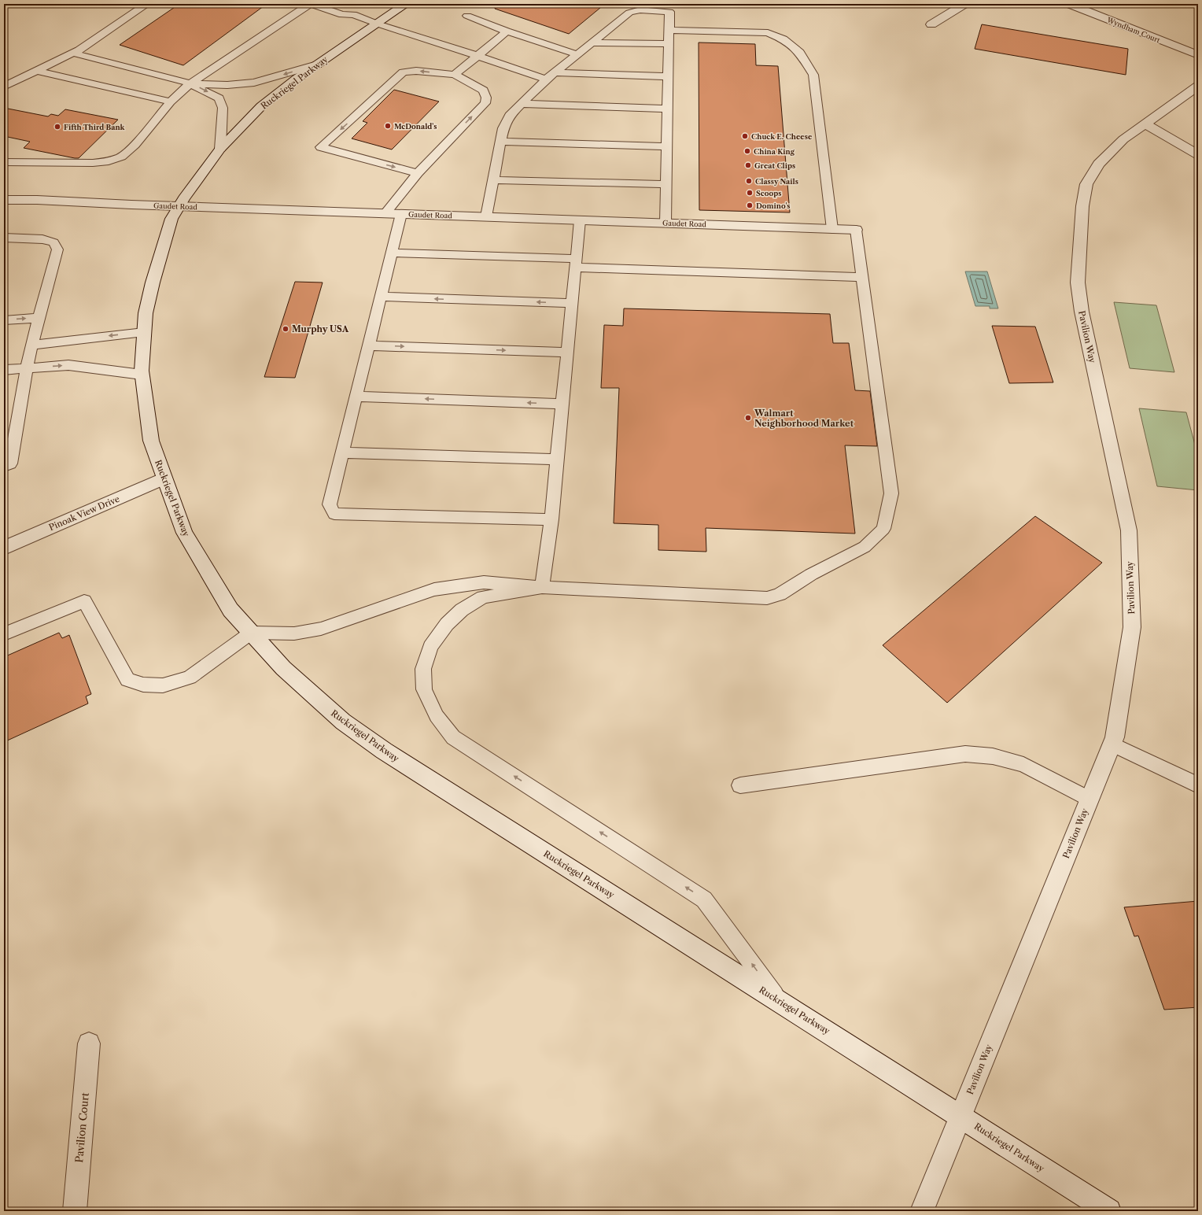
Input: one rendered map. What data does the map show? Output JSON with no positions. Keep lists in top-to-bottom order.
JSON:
{
  "streets": {
    "street": [
      "Wyndham Court",
      "Ruckriegel Parkway",
      "Gaudet Road",
      "Pavilion Way",
      "Pinoak View Drive",
      "Pavilion Court"
    ]
  },
  "crossings": [
    ["Ruckriegel Parkway", "Gaudet Road"],
    ["Ruckriegel Parkway", "Pavilion Way"],
    ["Ruckriegel Parkway", "Pinoak View Drive"]
  ],
  "places": [
    "McDonald's",
    "Fifth Third Bank",
    "Chuck E. Cheese",
    "China King",
    "Great Clips",
    "Classy Nails",
    "Scoops",
    "Domino's",
    "Murphy USA",
    "Walmart Neighborhood Market"
  ]
}
